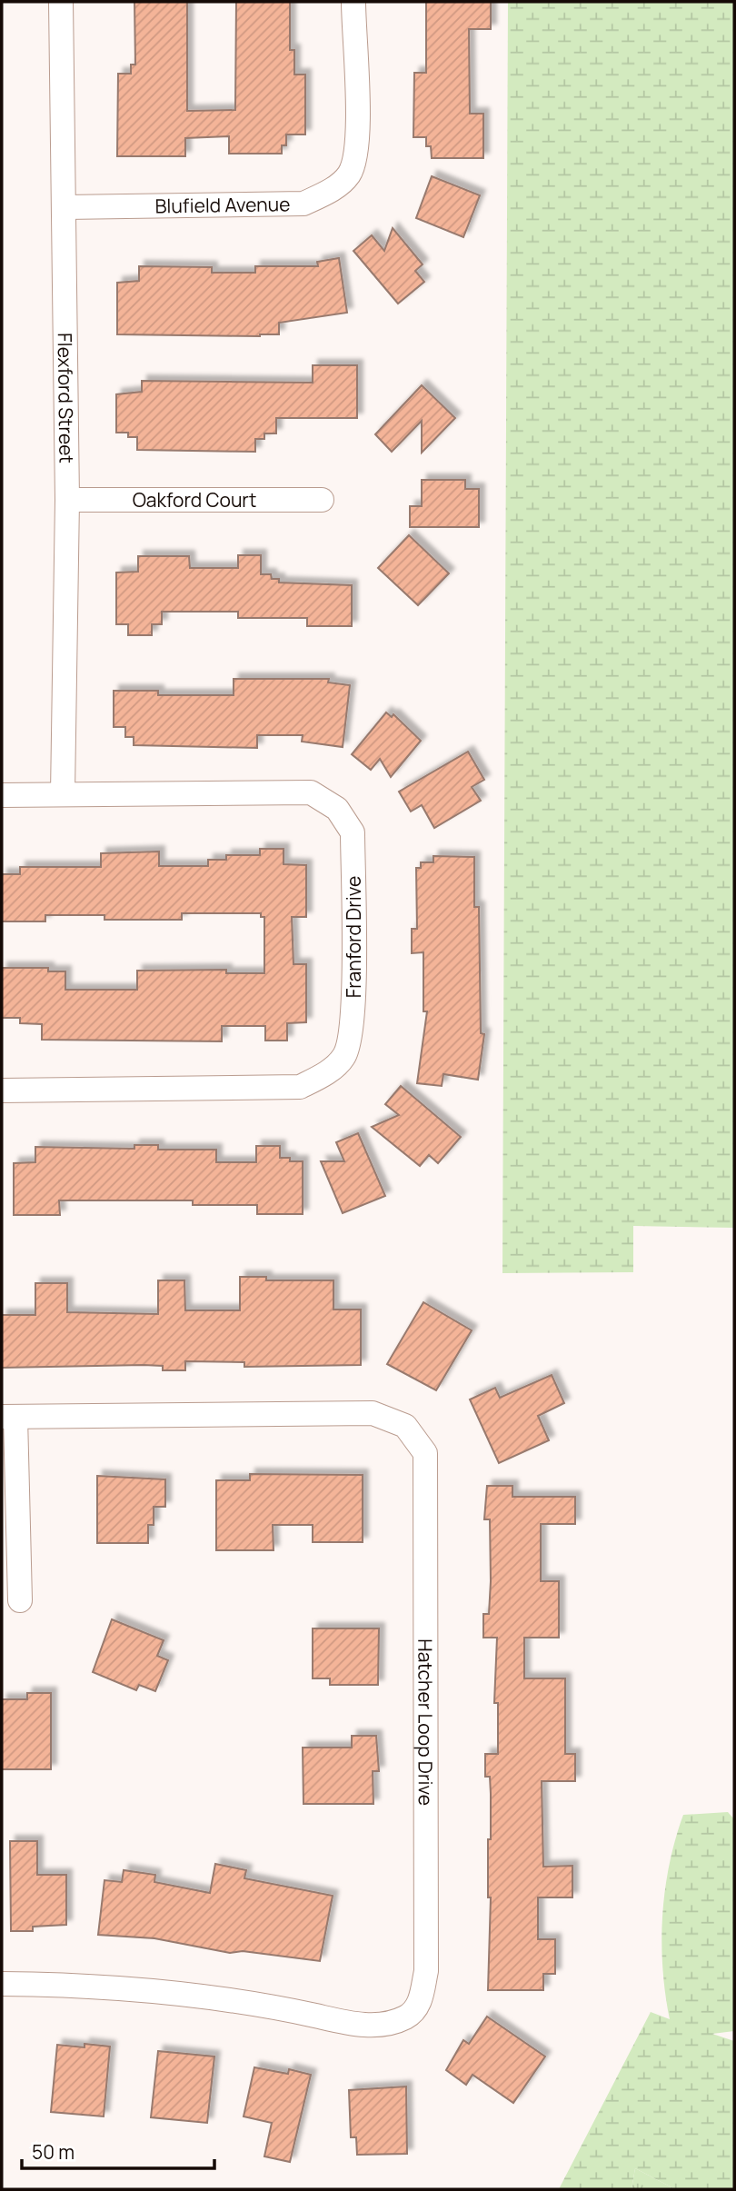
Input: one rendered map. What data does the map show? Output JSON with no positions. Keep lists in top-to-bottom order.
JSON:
{
  "streets": {
    "street": [
      "Blufield Avenue",
      "Flexford Street",
      "Oakford Court",
      "Franford Drive",
      "Hatcher Loop Drive"
    ]
  },
  "crossings": [
    ["Blufield Avenue", "Flexford Street"],
    ["Flexford Street", "Oakford Court"],
    ["Flexford Street", "Franford Drive"]
  ],
  "scale_bar": "50 m"
}
